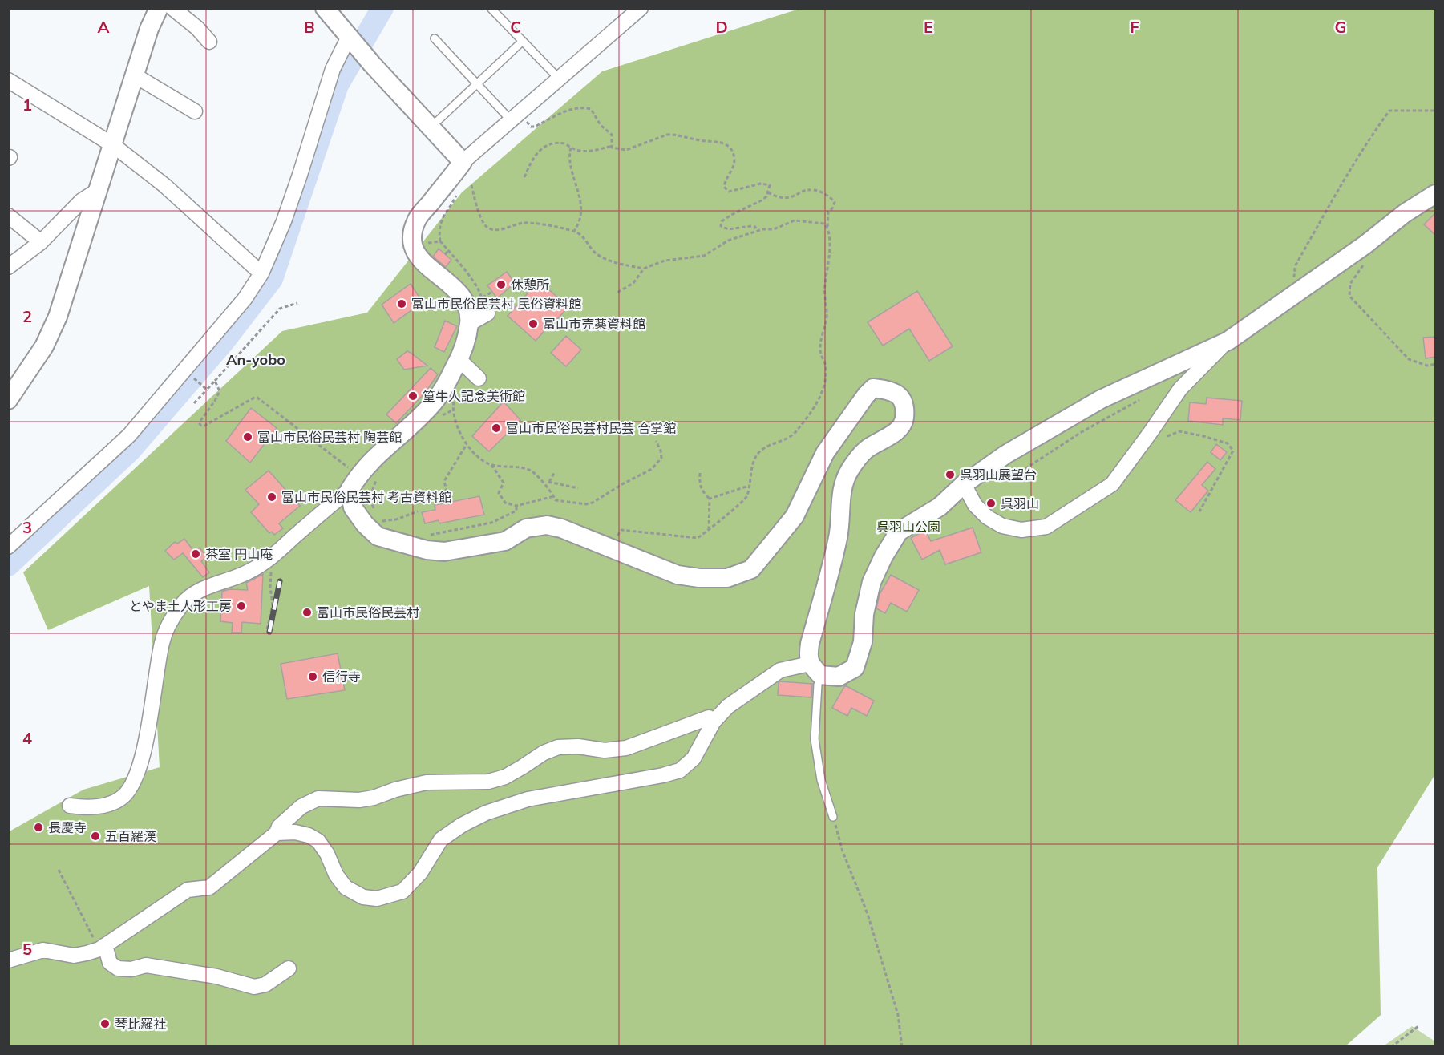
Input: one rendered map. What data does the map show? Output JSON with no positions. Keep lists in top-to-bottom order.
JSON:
{
  "districts": ["An-yobo"],
  "parks": ["呉羽山公園"],
  "places": [
    "休憩所",
    "富山市民俗民芸村 民俗資料館",
    "富山市売薬資料館",
    "篁牛人記念美術館",
    "富山市民俗民芸村民芸 合掌館",
    "富山市民俗民芸村 陶芸館",
    "呉羽山展望台",
    "富山市民俗民芸村 考古資料館",
    "呉羽山",
    "茶室 円山庵",
    "とやま土人形工房",
    "富山市民俗民芸村",
    "信行寺",
    "長慶寺",
    "五百羅漢",
    "琴比羅社"
  ],
  "grid": {
    "columns": [
      "A",
      "B",
      "C",
      "D",
      "E",
      "F",
      "G"
    ],
    "rows": [
      "1",
      "2",
      "3",
      "4",
      "5"
    ]
  }
}
